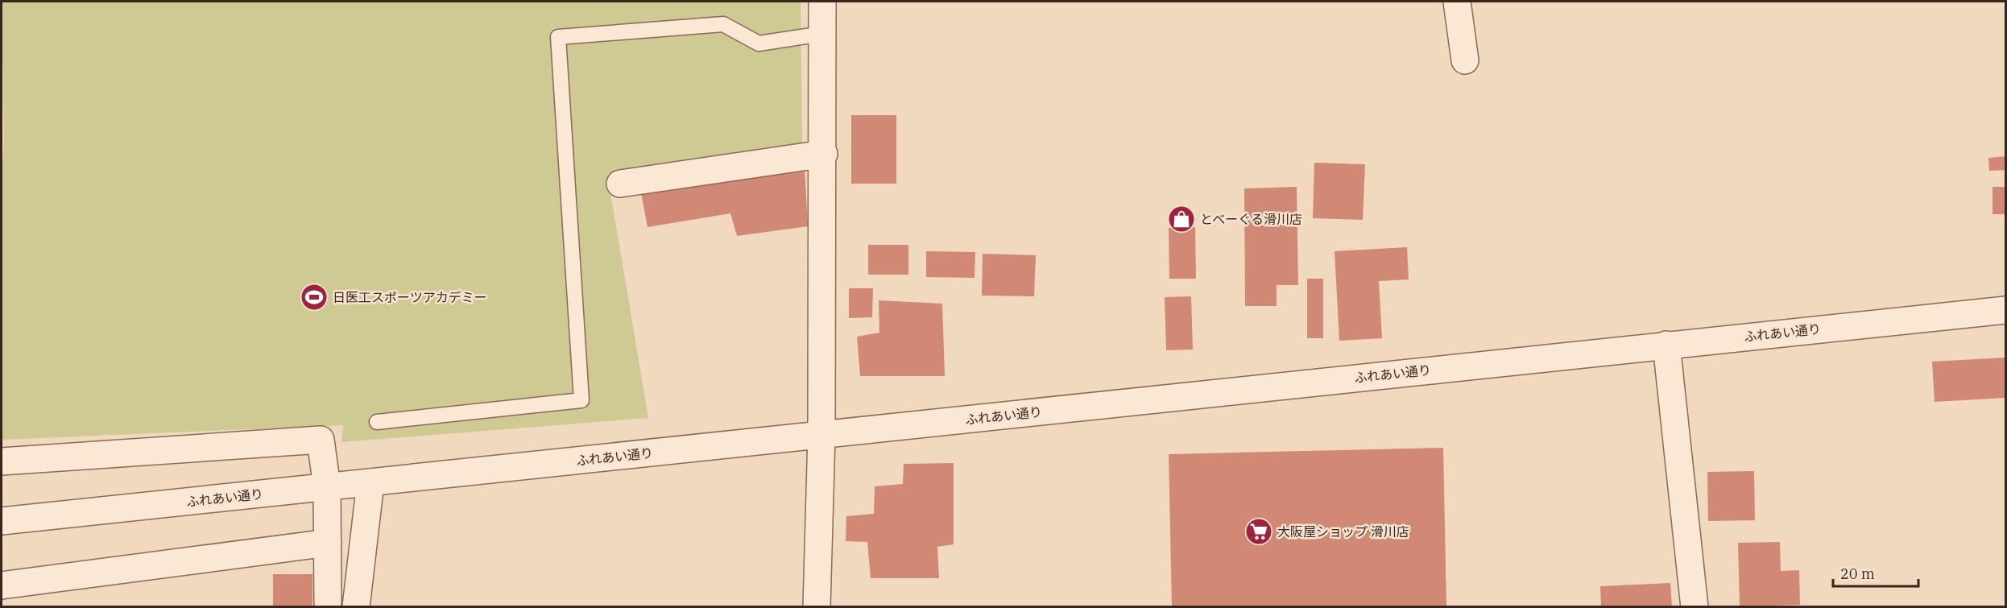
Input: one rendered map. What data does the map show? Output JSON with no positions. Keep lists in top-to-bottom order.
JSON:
{
  "streets": {
    "street": ["ふれあい通り"]
  },
  "places": {
    "shop": ["とべーぐる滑川店"],
    "sports": ["日医工スポーツアカデミー"],
    "supermarket": ["大阪屋ショップ 滑川店"]
  },
  "scale_bar": "20 m"
}
